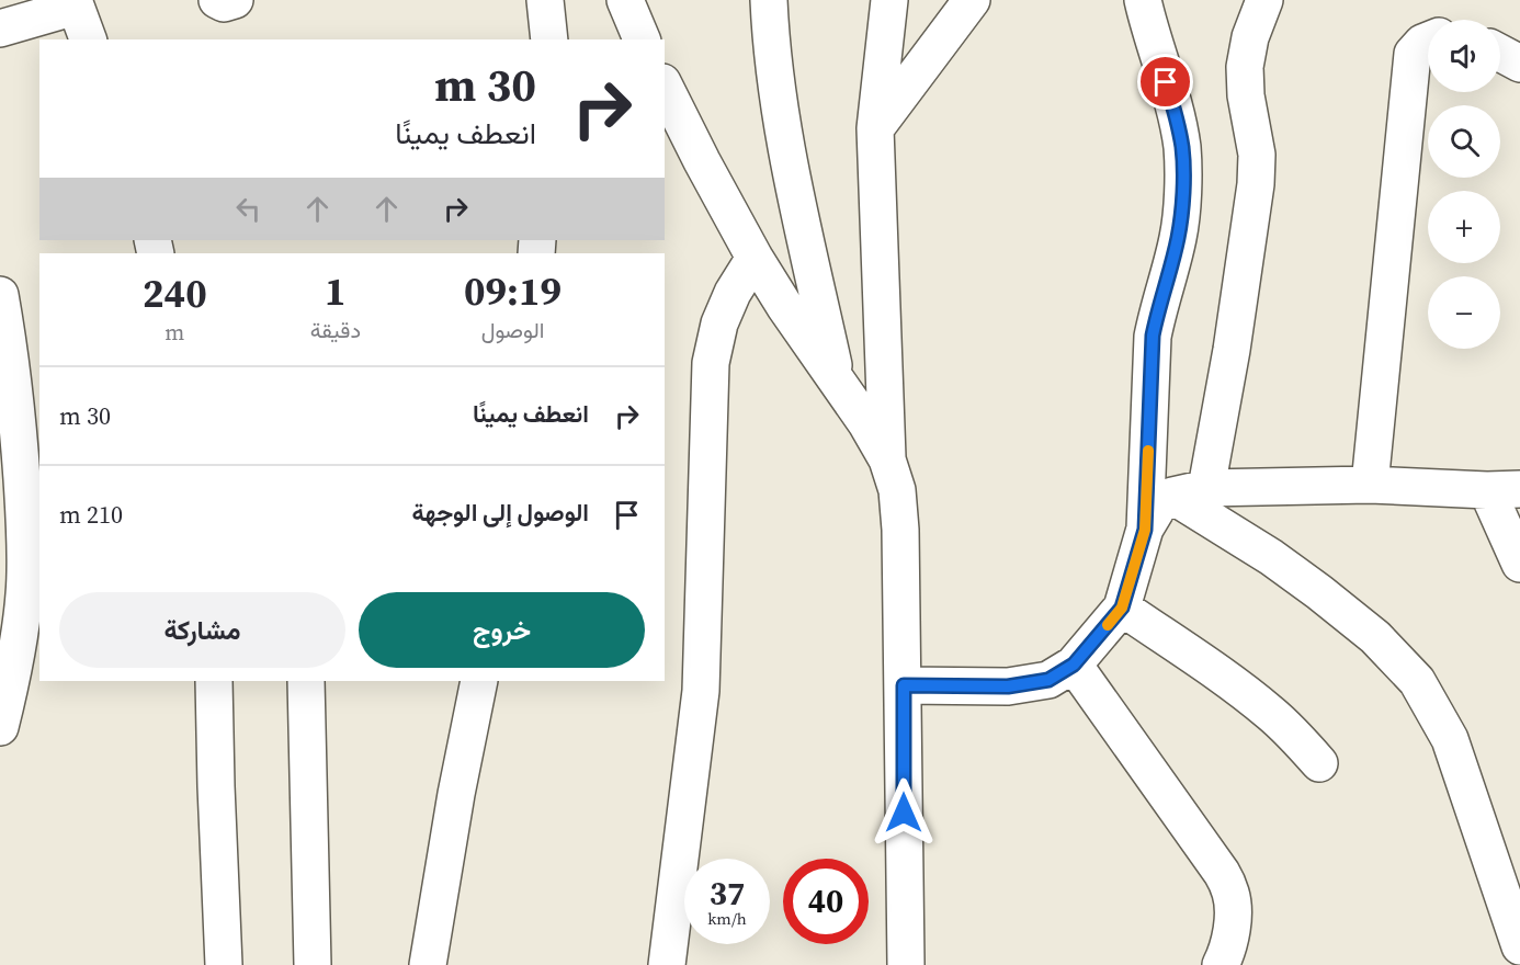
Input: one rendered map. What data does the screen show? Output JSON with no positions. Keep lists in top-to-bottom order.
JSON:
{
  "page": {
    "map_buttons": ["+", "−"],
    "turn": ["30 m", "انعطف يمينًا"],
    "eta": [
      "09:19",
      "الوصول",
      "1",
      "دقيقة",
      "240",
      "m"
    ],
    "list": [
      {
        "name": "انعطف يمينًا",
        "value": "30 m"
      },
      {
        "name": "الوصول إلى الوجهة",
        "value": "210 m"
      }
    ],
    "buttons": ["خروج", "مشاركة"],
    "speed": "37 km/h",
    "limit": "40"
  }
}
